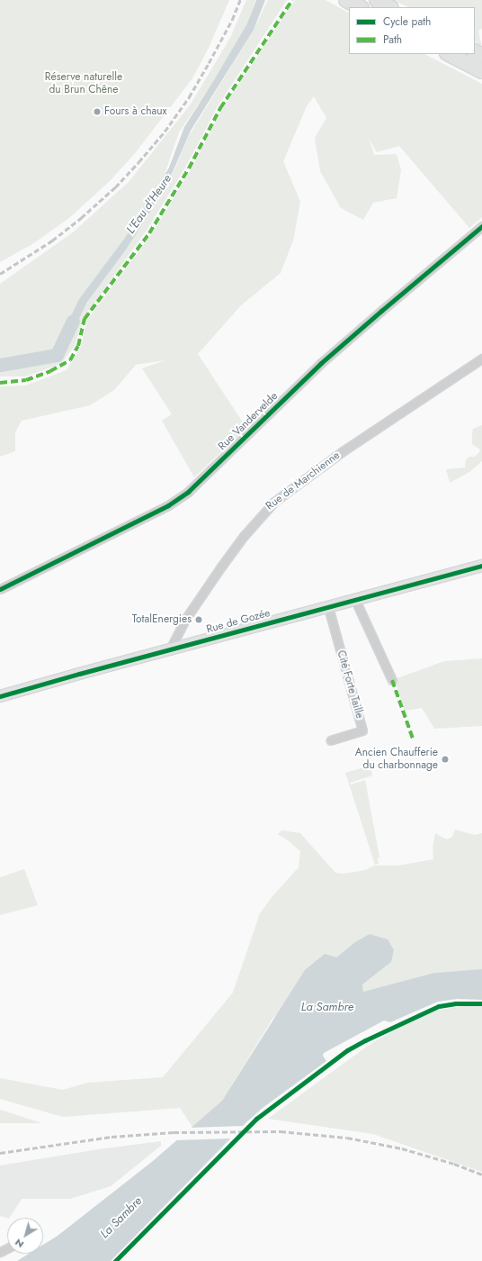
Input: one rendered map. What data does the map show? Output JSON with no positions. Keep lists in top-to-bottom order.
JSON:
{
  "streets": {
    "main road": ["Rue de Gozée"],
    "street": ["Rue Vandervelde", "Rue de Marchienne", "Cité Forte Taille"]
  },
  "crossings": [
    ["Rue de Marchienne", "Rue de Gozée"],
    ["Rue de Gozée", "Cité Forte Taille"]
  ],
  "water": ["L'Eau d'Heure", "La Sambre"],
  "parks": ["Réserve naturelle du Brun Chêne"],
  "places": ["Fours à chaux", "TotalEnergies", "Ancien Chaufferie du charbonnage"],
  "legend": ["Cycle path", "Path"],
  "north": "bottom left"
}
